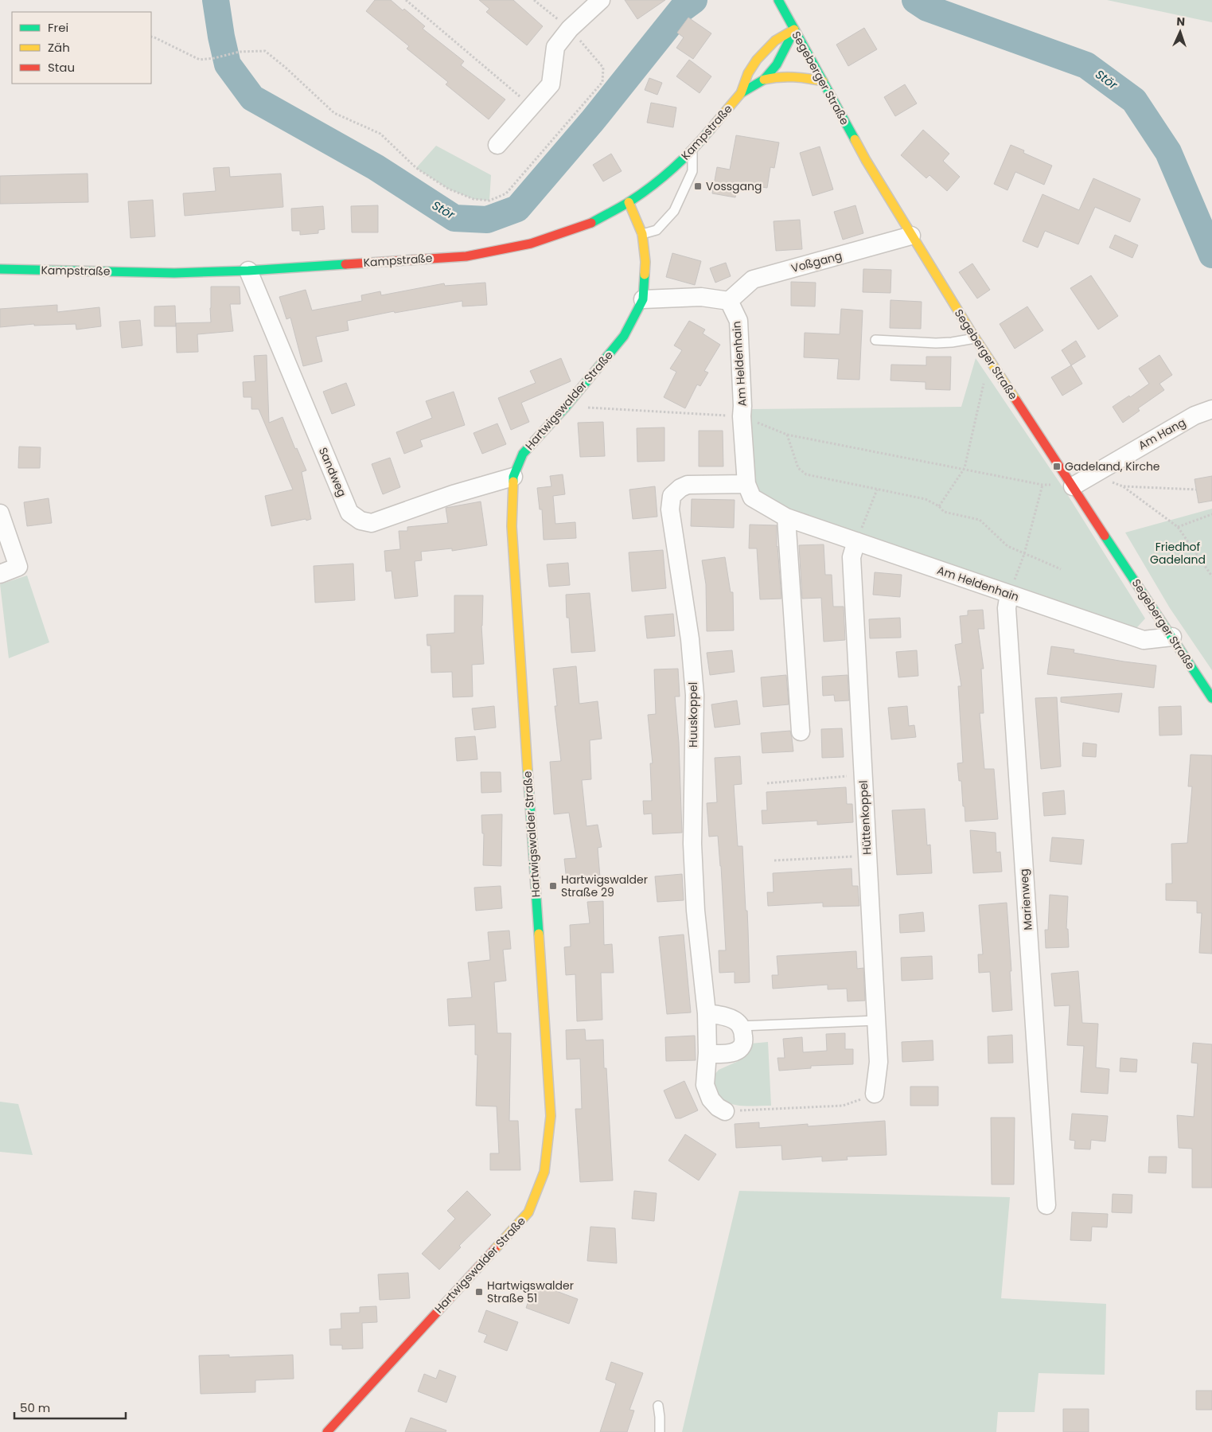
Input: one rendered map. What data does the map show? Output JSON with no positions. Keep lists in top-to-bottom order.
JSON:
{
  "streets": {
    "street": [
      "Segeberger Straße",
      "Kampstraße",
      "Voßgang",
      "Am Heldenhain",
      "Hartwigswalder Straße",
      "Am Hang",
      "Sandweg",
      "Huuskoppel",
      "Hüttenkoppel",
      "Marienweg"
    ]
  },
  "crossings": [
    ["Segeberger Straße", "Kampstraße"],
    ["Segeberger Straße", "Voßgang"],
    ["Segeberger Straße", "Am Heldenhain"],
    ["Segeberger Straße", "Am Hang"],
    ["Kampstraße", "Hartwigswalder Straße"],
    ["Kampstraße", "Sandweg"],
    ["Voßgang", "Am Heldenhain"],
    ["Am Heldenhain", "Huuskoppel"],
    ["Am Heldenhain", "Hüttenkoppel"],
    ["Am Heldenhain", "Marienweg"],
    ["Hartwigswalder Straße", "Sandweg"]
  ],
  "water": ["Stör"],
  "parks": ["Friedhof Gadeland"],
  "places": {
    "transit": [
      "Vossgang",
      "Gadeland, Kirche",
      "Hartwigswalder Straße 29",
      "Hartwigswalder Straße 51"
    ]
  },
  "legend": ["Frei", "Zäh", "Stau"],
  "scale_bar": "50 m",
  "north": "top"
}
